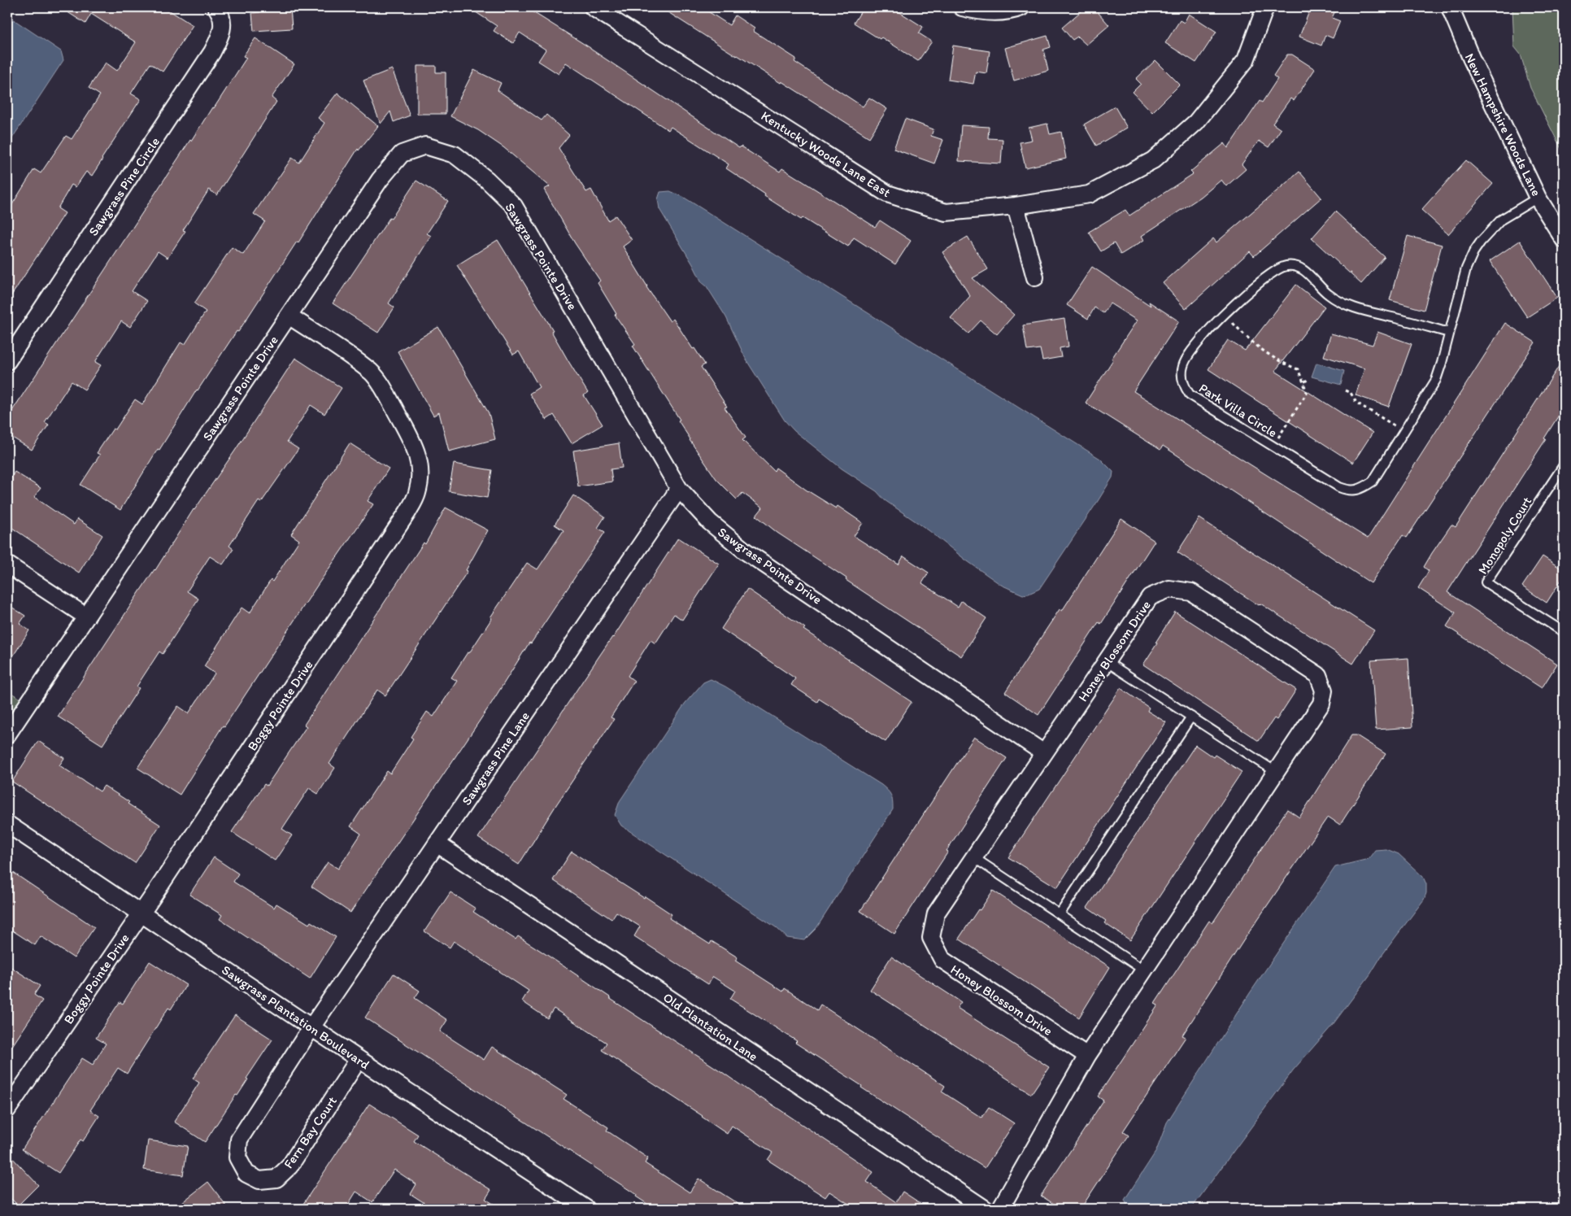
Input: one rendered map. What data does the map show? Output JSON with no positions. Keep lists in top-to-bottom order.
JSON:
{
  "streets": {
    "street": [
      "New Hampshire Woods Lane",
      "Kentucky Woods Lane East",
      "Sawgrass Pine Circle",
      "Sawgrass Pointe Drive",
      "Honey Blossom Drive",
      "Boggy Pointe Drive",
      "Sawgrass Pine Lane",
      "Sawgrass Plantation Boulevard",
      "Old Plantation Lane",
      "Fern Bay Court"
    ],
    "lane": ["Park Villa Circle", "Monopoly Court"]
  },
  "crossings": [
    ["New Hampshire Woods Lane", "Park Villa Circle"],
    ["Sawgrass Pointe Drive", "Honey Blossom Drive"],
    ["Sawgrass Pointe Drive", "Boggy Pointe Drive"],
    ["Sawgrass Pointe Drive", "Sawgrass Pine Lane"],
    ["Boggy Pointe Drive", "Sawgrass Plantation Boulevard"],
    ["Sawgrass Pine Lane", "Sawgrass Plantation Boulevard"],
    ["Sawgrass Pine Lane", "Old Plantation Lane"],
    ["Sawgrass Pine Lane", "Fern Bay Court"],
    ["Sawgrass Plantation Boulevard", "Fern Bay Court"]
  ]
}
